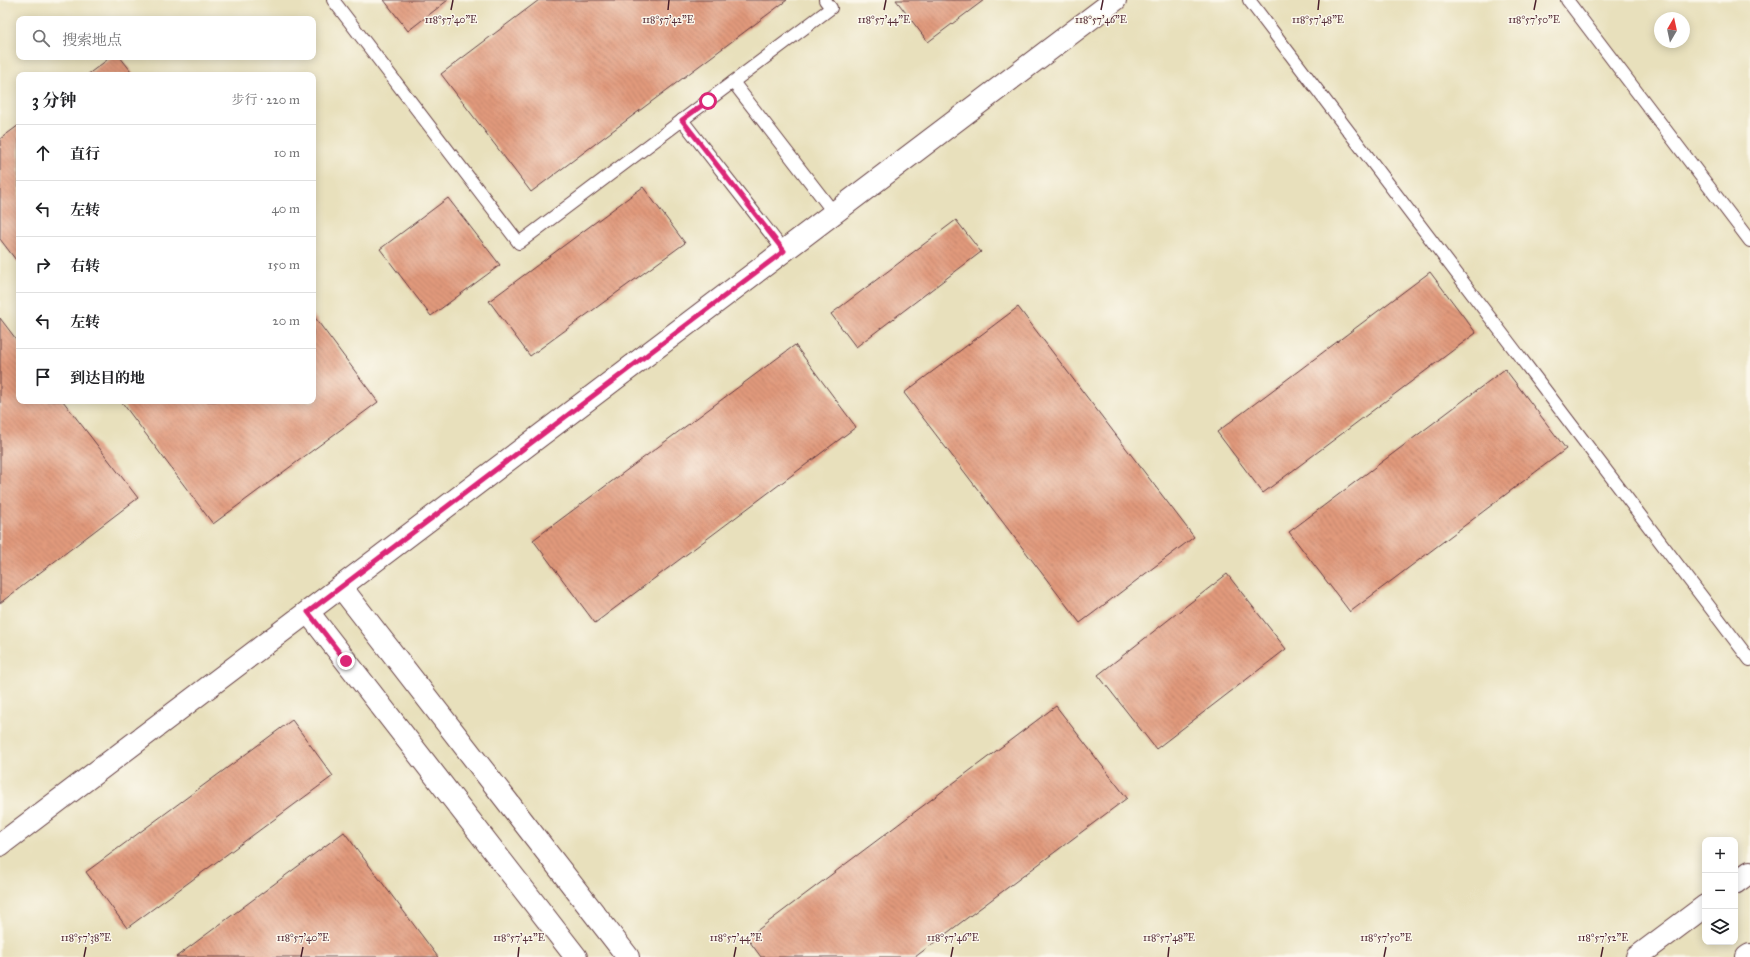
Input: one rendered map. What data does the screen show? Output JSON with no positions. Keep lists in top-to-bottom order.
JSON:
{
  "north": "top",
  "page": {
    "search": "搜索地点",
    "heading": ["3 分钟", "步行 · 220 m"],
    "list": [
      ["直行", "10 m"],
      ["左转", "40 m"],
      ["右转", "150 m"],
      ["左转", "20 m"],
      "到达目的地"
    ],
    "map_buttons": ["+", "−"]
  },
  "coordinates": [
    "118°57'42\"E",
    "118°57'48\"E",
    "118°57'50\"E",
    "118°57'40\"E",
    "118°57'44\"E",
    "118°57'46\"E",
    "118°57'38\"E",
    "118°57'52\"E"
  ]
}
